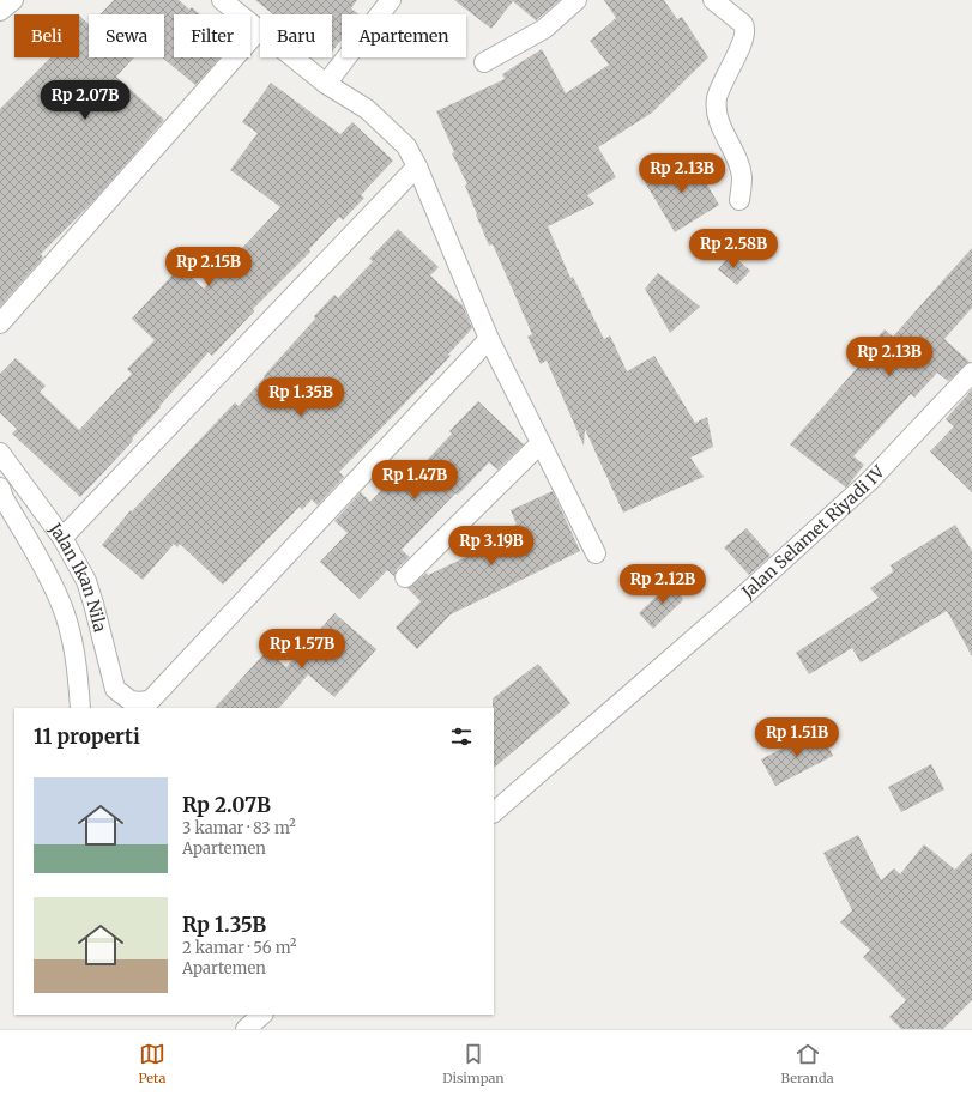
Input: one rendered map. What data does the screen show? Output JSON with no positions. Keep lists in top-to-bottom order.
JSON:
{
  "streets": {
    "street": ["Jalan Selamet Riyadi IV", "Jalan Ikan Nila"]
  },
  "page": {
    "chip": [
      "Beli",
      "Sewa",
      "Filter",
      "Baru",
      "Apartemen"
    ],
    "price": [
      "Rp 2.07B",
      "Rp 2.13B",
      "Rp 2.58B",
      "Rp 2.15B",
      "Rp 2.13B",
      "Rp 1.35B",
      "Rp 1.47B",
      "Rp 3.19B",
      "Rp 2.12B",
      "Rp 1.57B",
      "Rp 1.51B"
    ],
    "heading": "11 properti",
    "list": [
      {
        "name": "Rp 2.07B",
        "note": "3 kamar · 83 m² · Apartemen"
      },
      {
        "name": "Rp 1.35B",
        "note": "2 kamar · 56 m² · Apartemen"
      }
    ],
    "tabs": ["Peta", "Disimpan", "Beranda"]
  }
}
